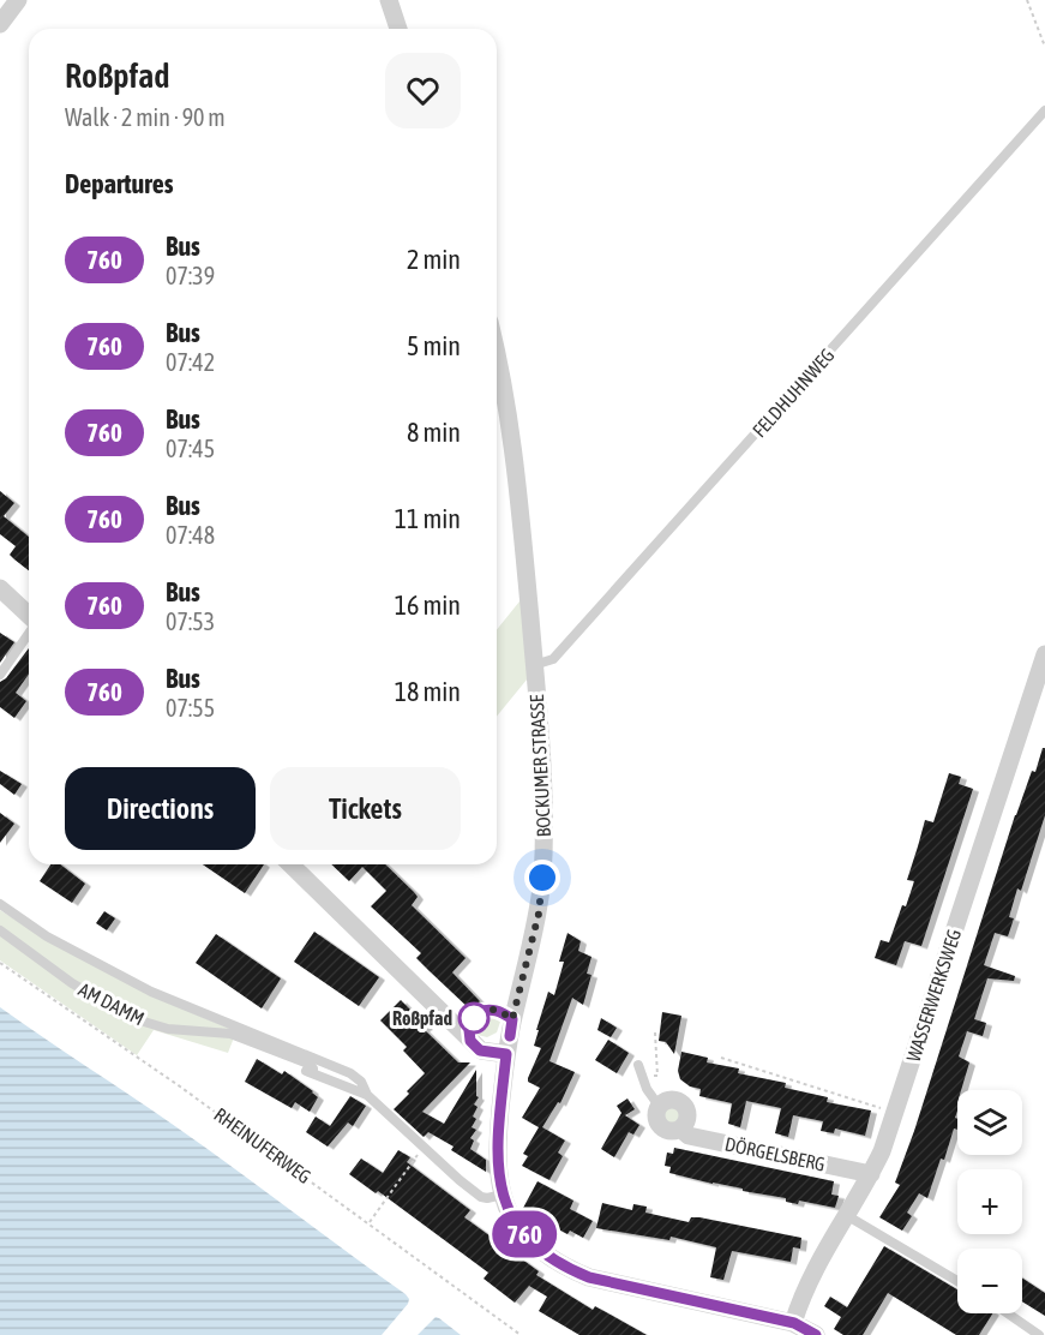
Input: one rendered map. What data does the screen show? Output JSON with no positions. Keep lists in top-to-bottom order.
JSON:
{
  "streets": {
    "street": ["BOCKUMER STRASSE", "WASSERWERKSWEG", "DÖRGELSBERG"],
    "lane": ["FELDHUHNWEG", "AM DAMM"],
    "path": ["RHEINUFERWEG"]
  },
  "crossings": [
    ["FELDHUHNWEG", "BOCKUMER STRASSE"],
    ["BOCKUMER STRASSE", "WASSERWERKSWEG"],
    ["BOCKUMER STRASSE", "AM DAMM"],
    ["WASSERWERKSWEG", "DÖRGELSBERG"]
  ],
  "places": ["Roßpfad"],
  "lines": ["bus line 760"],
  "page": {
    "on_map": "760",
    "heading": [
      ["Roßpfad", "Walk · 2 min · 90 m"],
      "Departures"
    ],
    "list": [
      {
        "mark": "760",
        "name": "Bus",
        "note": "07:39",
        "value": "2 min"
      },
      {
        "mark": "760",
        "name": "Bus",
        "note": "07:42",
        "value": "5 min"
      },
      {
        "mark": "760",
        "name": "Bus",
        "note": "07:45",
        "value": "8 min"
      },
      {
        "mark": "760",
        "name": "Bus",
        "note": "07:48",
        "value": "11 min"
      },
      {
        "mark": "760",
        "name": "Bus",
        "note": "07:53",
        "value": "16 min"
      },
      {
        "mark": "760",
        "name": "Bus",
        "note": "07:55",
        "value": "18 min"
      }
    ],
    "buttons": ["Directions", "Tickets"],
    "map_buttons": ["+", "−"]
  }
}
